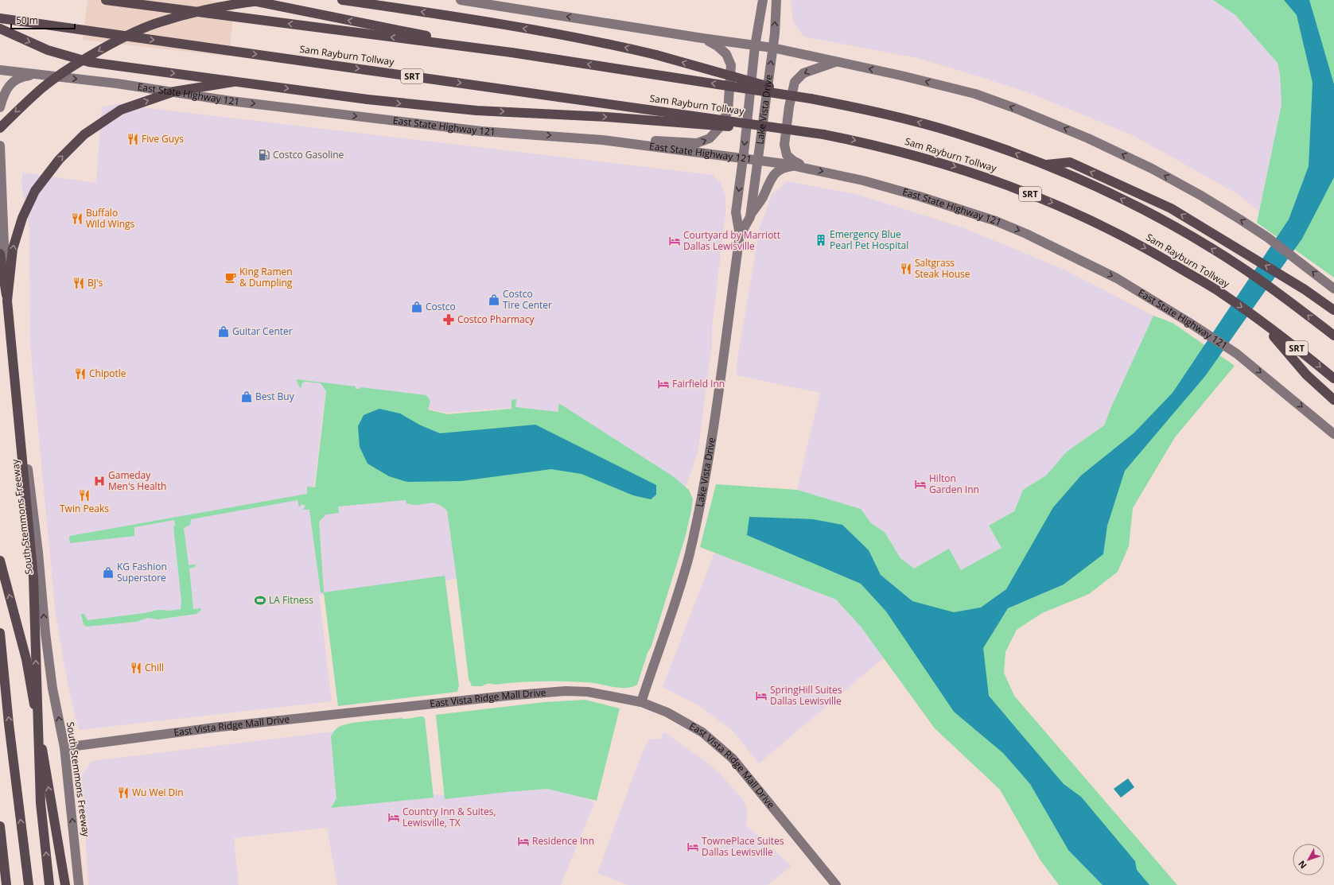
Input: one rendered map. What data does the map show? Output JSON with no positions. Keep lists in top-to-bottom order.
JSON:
{
  "streets": {
    "highway": ["Sam Rayburn Tollway", "SRT"],
    "main road": [
      "East State Highway 121",
      "Lake Vista Drive",
      "South Stemmons Freeway",
      "East Vista Ridge Mall Drive"
    ]
  },
  "crossings": [
    ["East State Highway 121", "Lake Vista Drive"],
    ["Lake Vista Drive", "East Vista Ridge Mall Drive"],
    ["South Stemmons Freeway", "East Vista Ridge Mall Drive"]
  ],
  "one_way": ["East State Highway 121", "South Stemmons Freeway"],
  "places": {
    "restaurant": [
      "Five Guys",
      "Buffalo Wild Wings",
      "Saltgrass Steak House",
      "BJ's",
      "Chipotle",
      "Twin Peaks",
      "Chill",
      "Wu Wei Din"
    ],
    "fuel station": ["Costco Gasoline"],
    "building": ["Emergency Blue Pearl Pet Hospital"],
    "hotel": [
      "Courtyard by Marriott Dallas Lewisville",
      "Fairfield Inn",
      "Hilton Garden Inn",
      "SpringHill Suites Dallas Lewisville",
      "Country Inn & Suites, Lewisville, TX",
      "Residence Inn",
      "TownePlace Suites Dallas Lewisville"
    ],
    "cafe": ["King Ramen & Dumpling"],
    "shop": [
      "Costco Tire Center",
      "Costco",
      "Guitar Center",
      "Best Buy",
      "KG Fashion Superstore"
    ],
    "pharmacy": ["Costco Pharmacy"],
    "hospital": ["Gameday Men's Health"],
    "sports": ["LA Fitness"]
  },
  "scale_bar": "50 m",
  "north": "bottom left"
}
